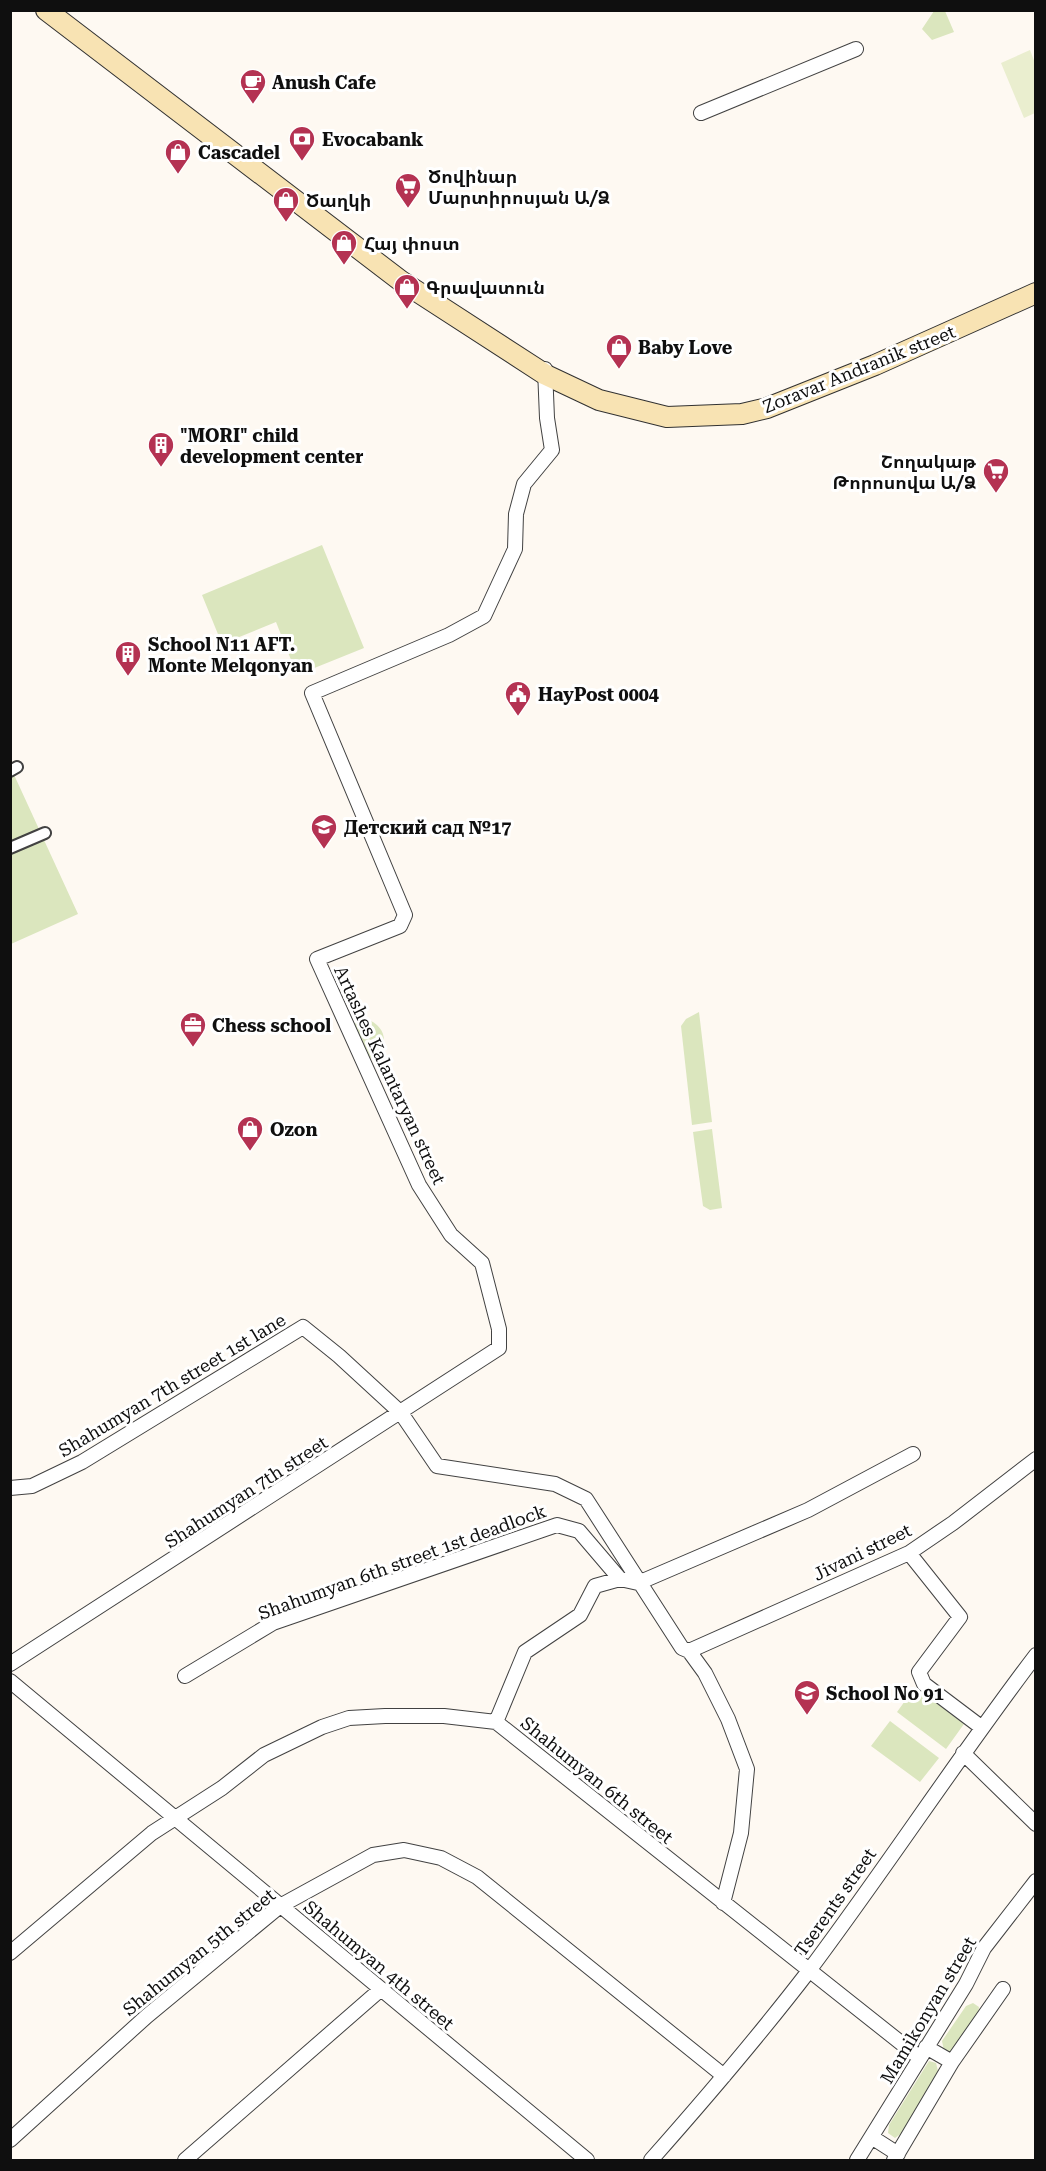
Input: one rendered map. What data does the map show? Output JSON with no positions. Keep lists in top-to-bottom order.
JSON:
{
  "streets": {
    "main road": ["Zoravar Andranik street"],
    "street": [
      "Artashes Kalantaryan street",
      "Shahumyan 7th street 1st lane",
      "Shahumyan 7th street",
      "Jivani street",
      "Shahumyan 6th street 1st deadlock",
      "Shahumyan 6th street",
      "Tserents street",
      "Shahumyan 5th street",
      "Shahumyan 4th street",
      "Mamikonyan street"
    ]
  },
  "crossings": [
    ["Zoravar Andranik street", "Artashes Kalantaryan street"],
    ["Artashes Kalantaryan street", "Shahumyan 7th street"],
    ["Shahumyan 7th street 1st lane", "Shahumyan 7th street"],
    ["Shahumyan 6th street", "Tserents street"],
    ["Shahumyan 6th street", "Shahumyan 4th street"],
    ["Shahumyan 6th street", "Mamikonyan street"],
    ["Tserents street", "Shahumyan 5th street"],
    ["Shahumyan 5th street", "Shahumyan 4th street"]
  ],
  "places": {
    "cafe": ["Anush Cafe"],
    "bank": ["Evocabank"],
    "shop": [
      "Cascadel",
      "Ծաղկի",
      "Հայ փոստ",
      "Գրավատուն",
      "Baby Love",
      "Ozon"
    ],
    "supermarket": ["Ծովինար Մարտիրոսյան Ա/Ձ", "Շողակաթ Թորոսովա Ա/Ձ"],
    "building": ["\"MORI\" child development center", "School N11 AFT. Monte Melqonyan"],
    "public building": ["HayPost 0004"],
    "school or university": ["Детский сад №17", "School No 91"],
    "office": ["Chess school"]
  }
}
